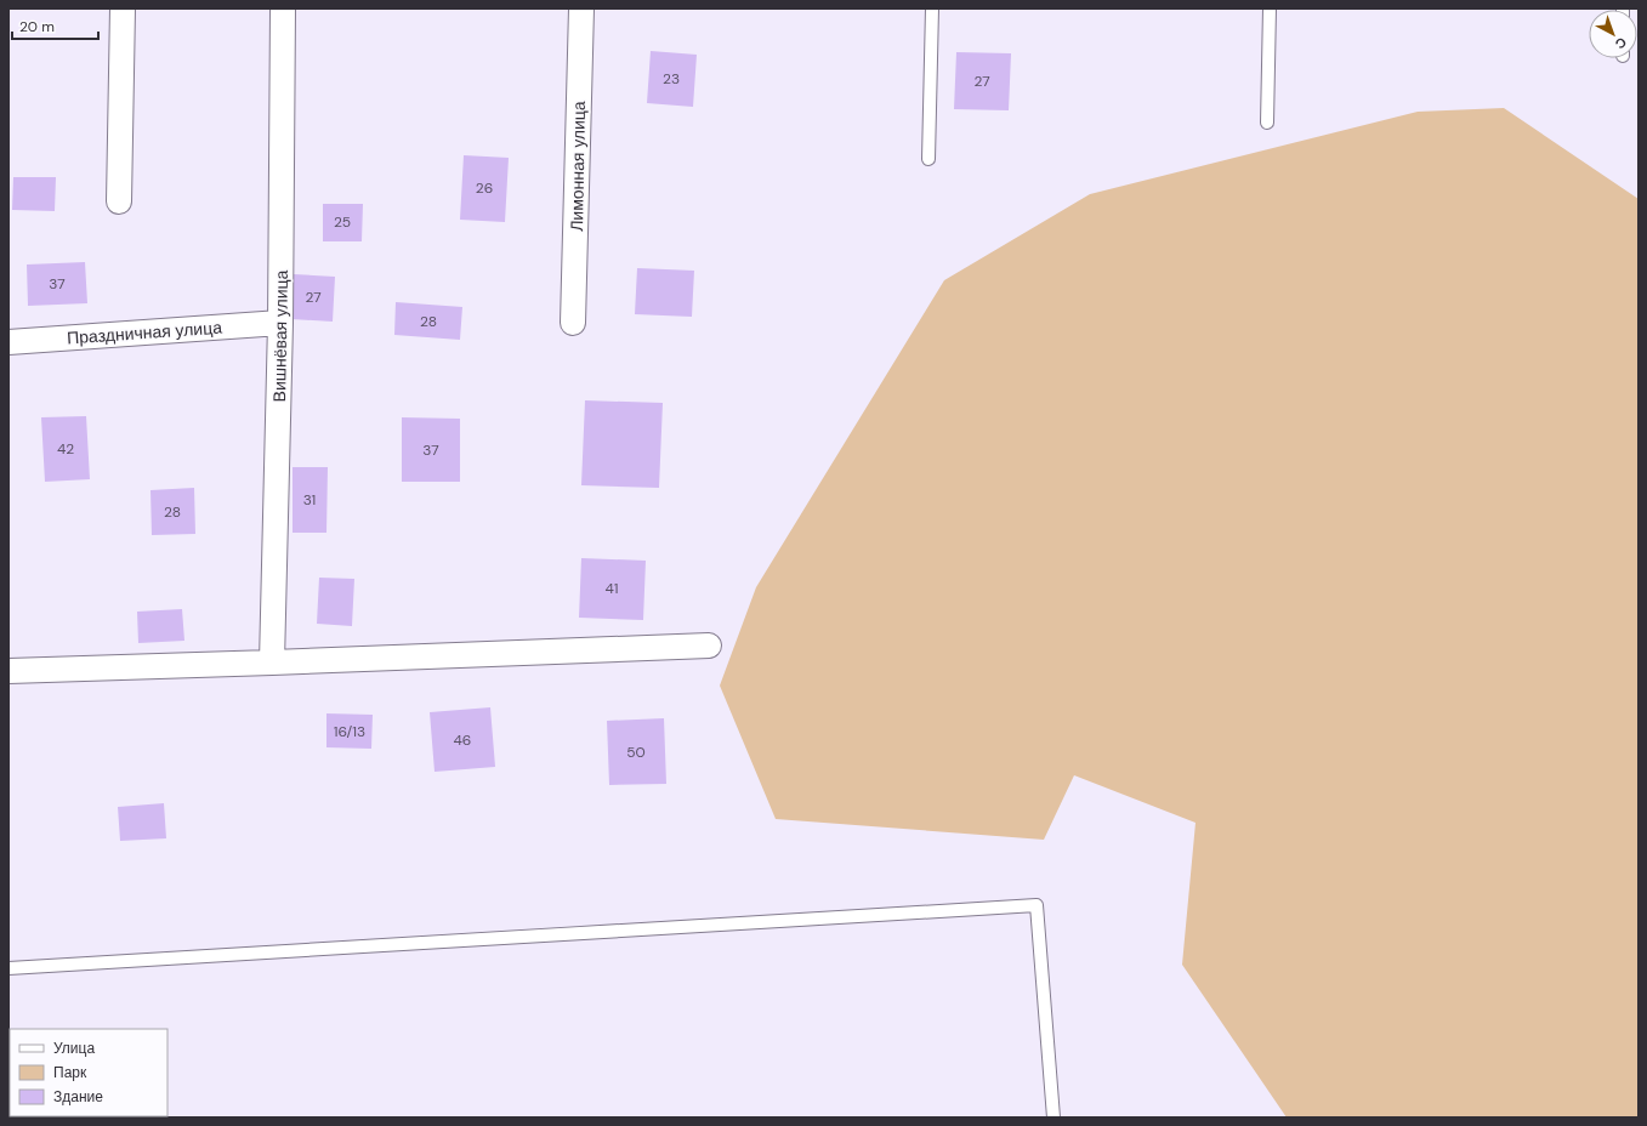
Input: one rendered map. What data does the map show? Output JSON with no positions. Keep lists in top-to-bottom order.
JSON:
{
  "streets": {
    "street": ["Лимонная улица", "Праздничная улица", "Вишнёвая улица"]
  },
  "crossings": [
    ["Праздничная улица", "Вишнёвая улица"]
  ],
  "house_numbers": [
    "23",
    "27",
    "26",
    "25",
    "37",
    "27",
    "28",
    "42",
    "37",
    "31",
    "28",
    "41",
    "16/13",
    "46",
    "50"
  ],
  "legend": ["Улица", "Парк", "Здание"],
  "scale_bar": "20 m",
  "north": "bottom right"
}
